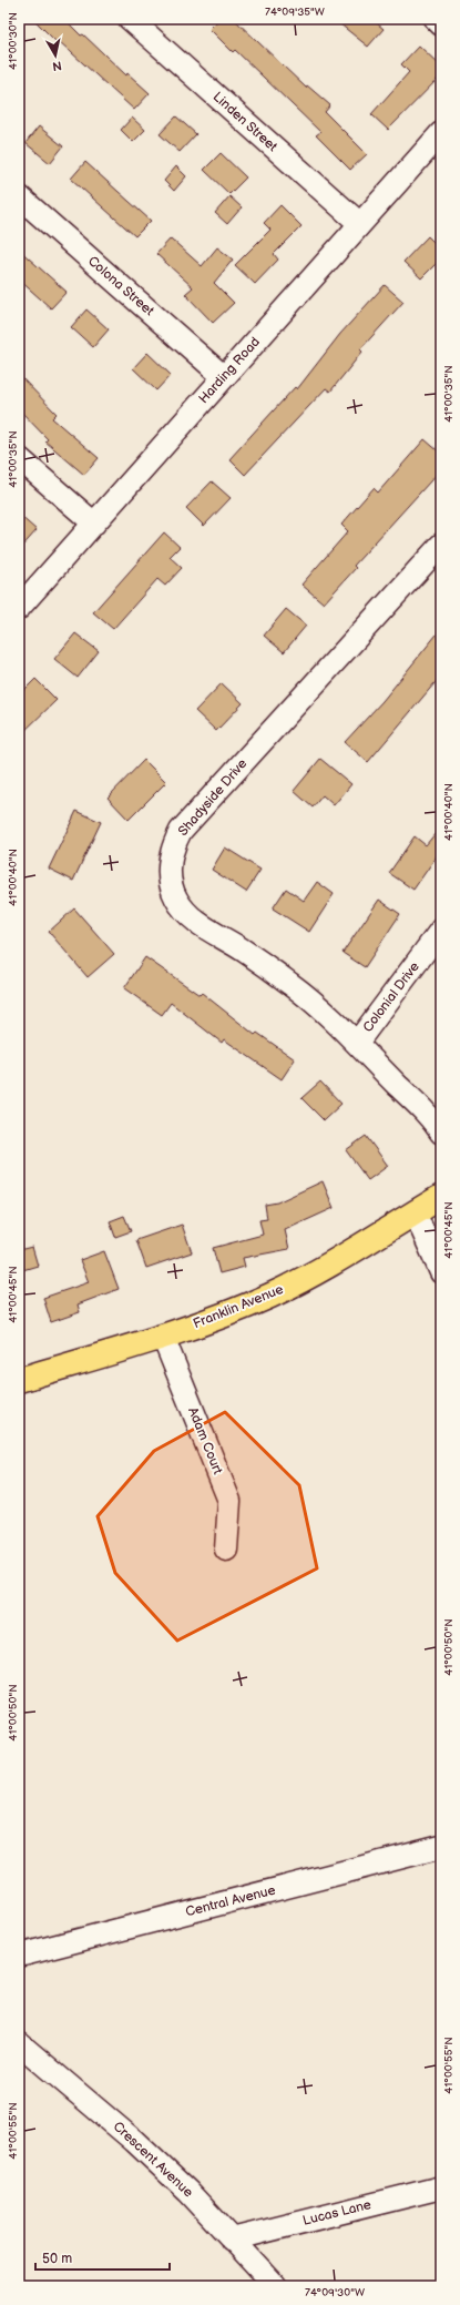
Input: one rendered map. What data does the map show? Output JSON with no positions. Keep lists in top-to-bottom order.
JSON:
{
  "streets": {
    "main road": ["Franklin Avenue"],
    "street": [
      "Linden Street",
      "Colona Street",
      "Harding Road",
      "Shadyside Drive",
      "Colonial Drive",
      "Adam Court",
      "Central Avenue",
      "Crescent Avenue",
      "Lucas Lane"
    ]
  },
  "crossings": [
    ["Linden Street", "Harding Road"],
    ["Colona Street", "Harding Road"],
    ["Shadyside Drive", "Colonial Drive"],
    ["Franklin Avenue", "Adam Court"],
    ["Crescent Avenue", "Lucas Lane"]
  ],
  "scale_bar": "50 m",
  "north": "bottom",
  "coordinates": [
    "74°09'35\"W",
    "41°00'30\"N",
    "41°00'35\"N",
    "41°00'40\"N",
    "41°00'45\"N",
    "41°00'50\"N",
    "41°00'55\"N",
    "74°09'30\"W"
  ]
}
